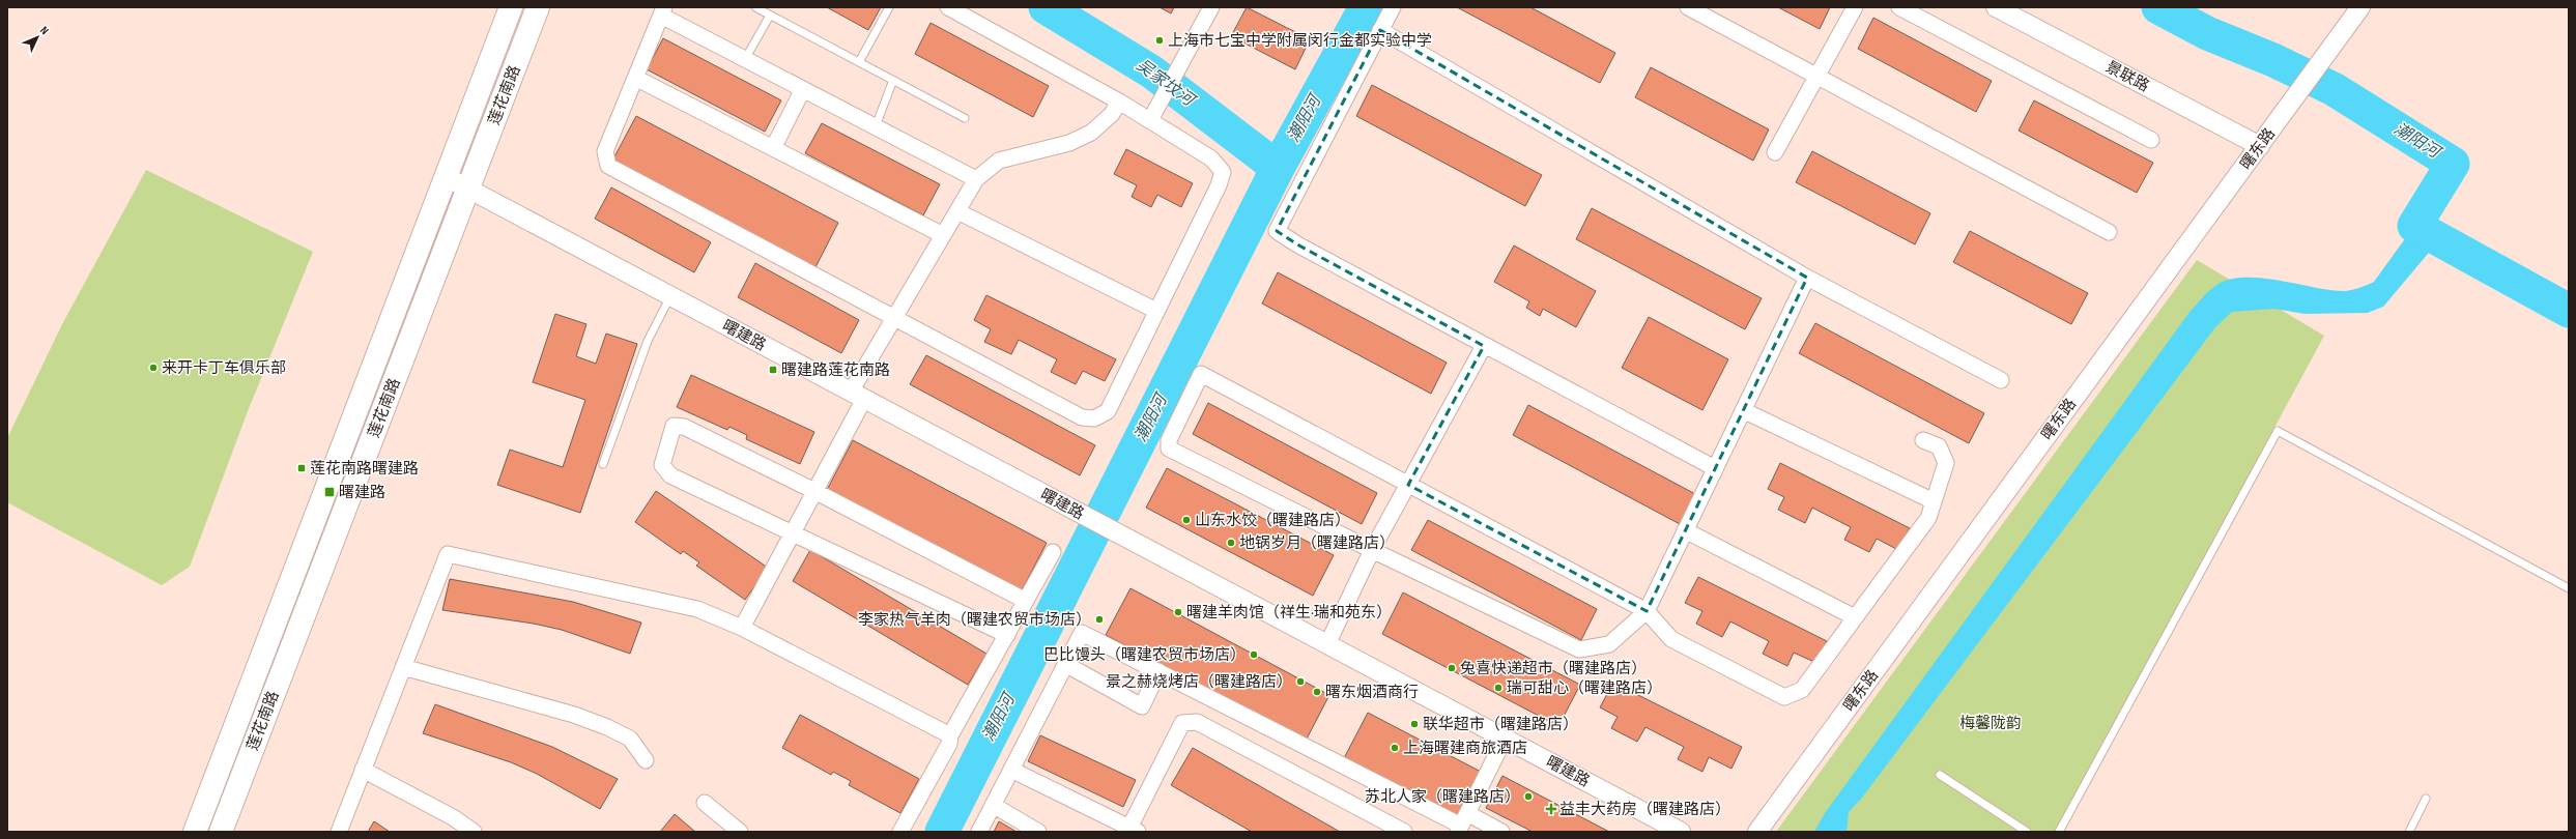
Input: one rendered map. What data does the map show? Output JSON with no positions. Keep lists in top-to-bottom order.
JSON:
{
  "streets": {
    "main road": ["莲花南路"],
    "street": ["景联路", "曙东路", "曙建路"]
  },
  "crossings": [
    ["景联路", "曙东路"],
    ["莲花南路", "曙建路"]
  ],
  "water": ["吴家坟河", "潮阳河"],
  "parks": ["梅馨陇韵"],
  "places": {
    "other": [
      "上海市七宝中学附属闵行金都实验中学",
      "来开卡丁车俱乐部",
      "山东水饺（曙建路店）",
      "地锅岁月（曙建路店）",
      "曙建羊肉馆（祥生·瑞和苑东）",
      "李家热气羊肉（曙建农贸市场店）",
      "巴比馒头（曙建农贸市场店）",
      "兔喜快递超市（曙建路店）",
      "景之赫烧烤店（曙建路店）",
      "瑞可甜心（曙建路店）",
      "曙东烟酒商行",
      "联华超市（曙建路店）",
      "上海曙建商旅酒店",
      "苏北人家（曙建路店）"
    ],
    "transit": ["曙建路莲花南路", "莲花南路曙建路", "曙建路"],
    "health": ["益丰大药房（曙建路店）"]
  },
  "north": "top right"
}
